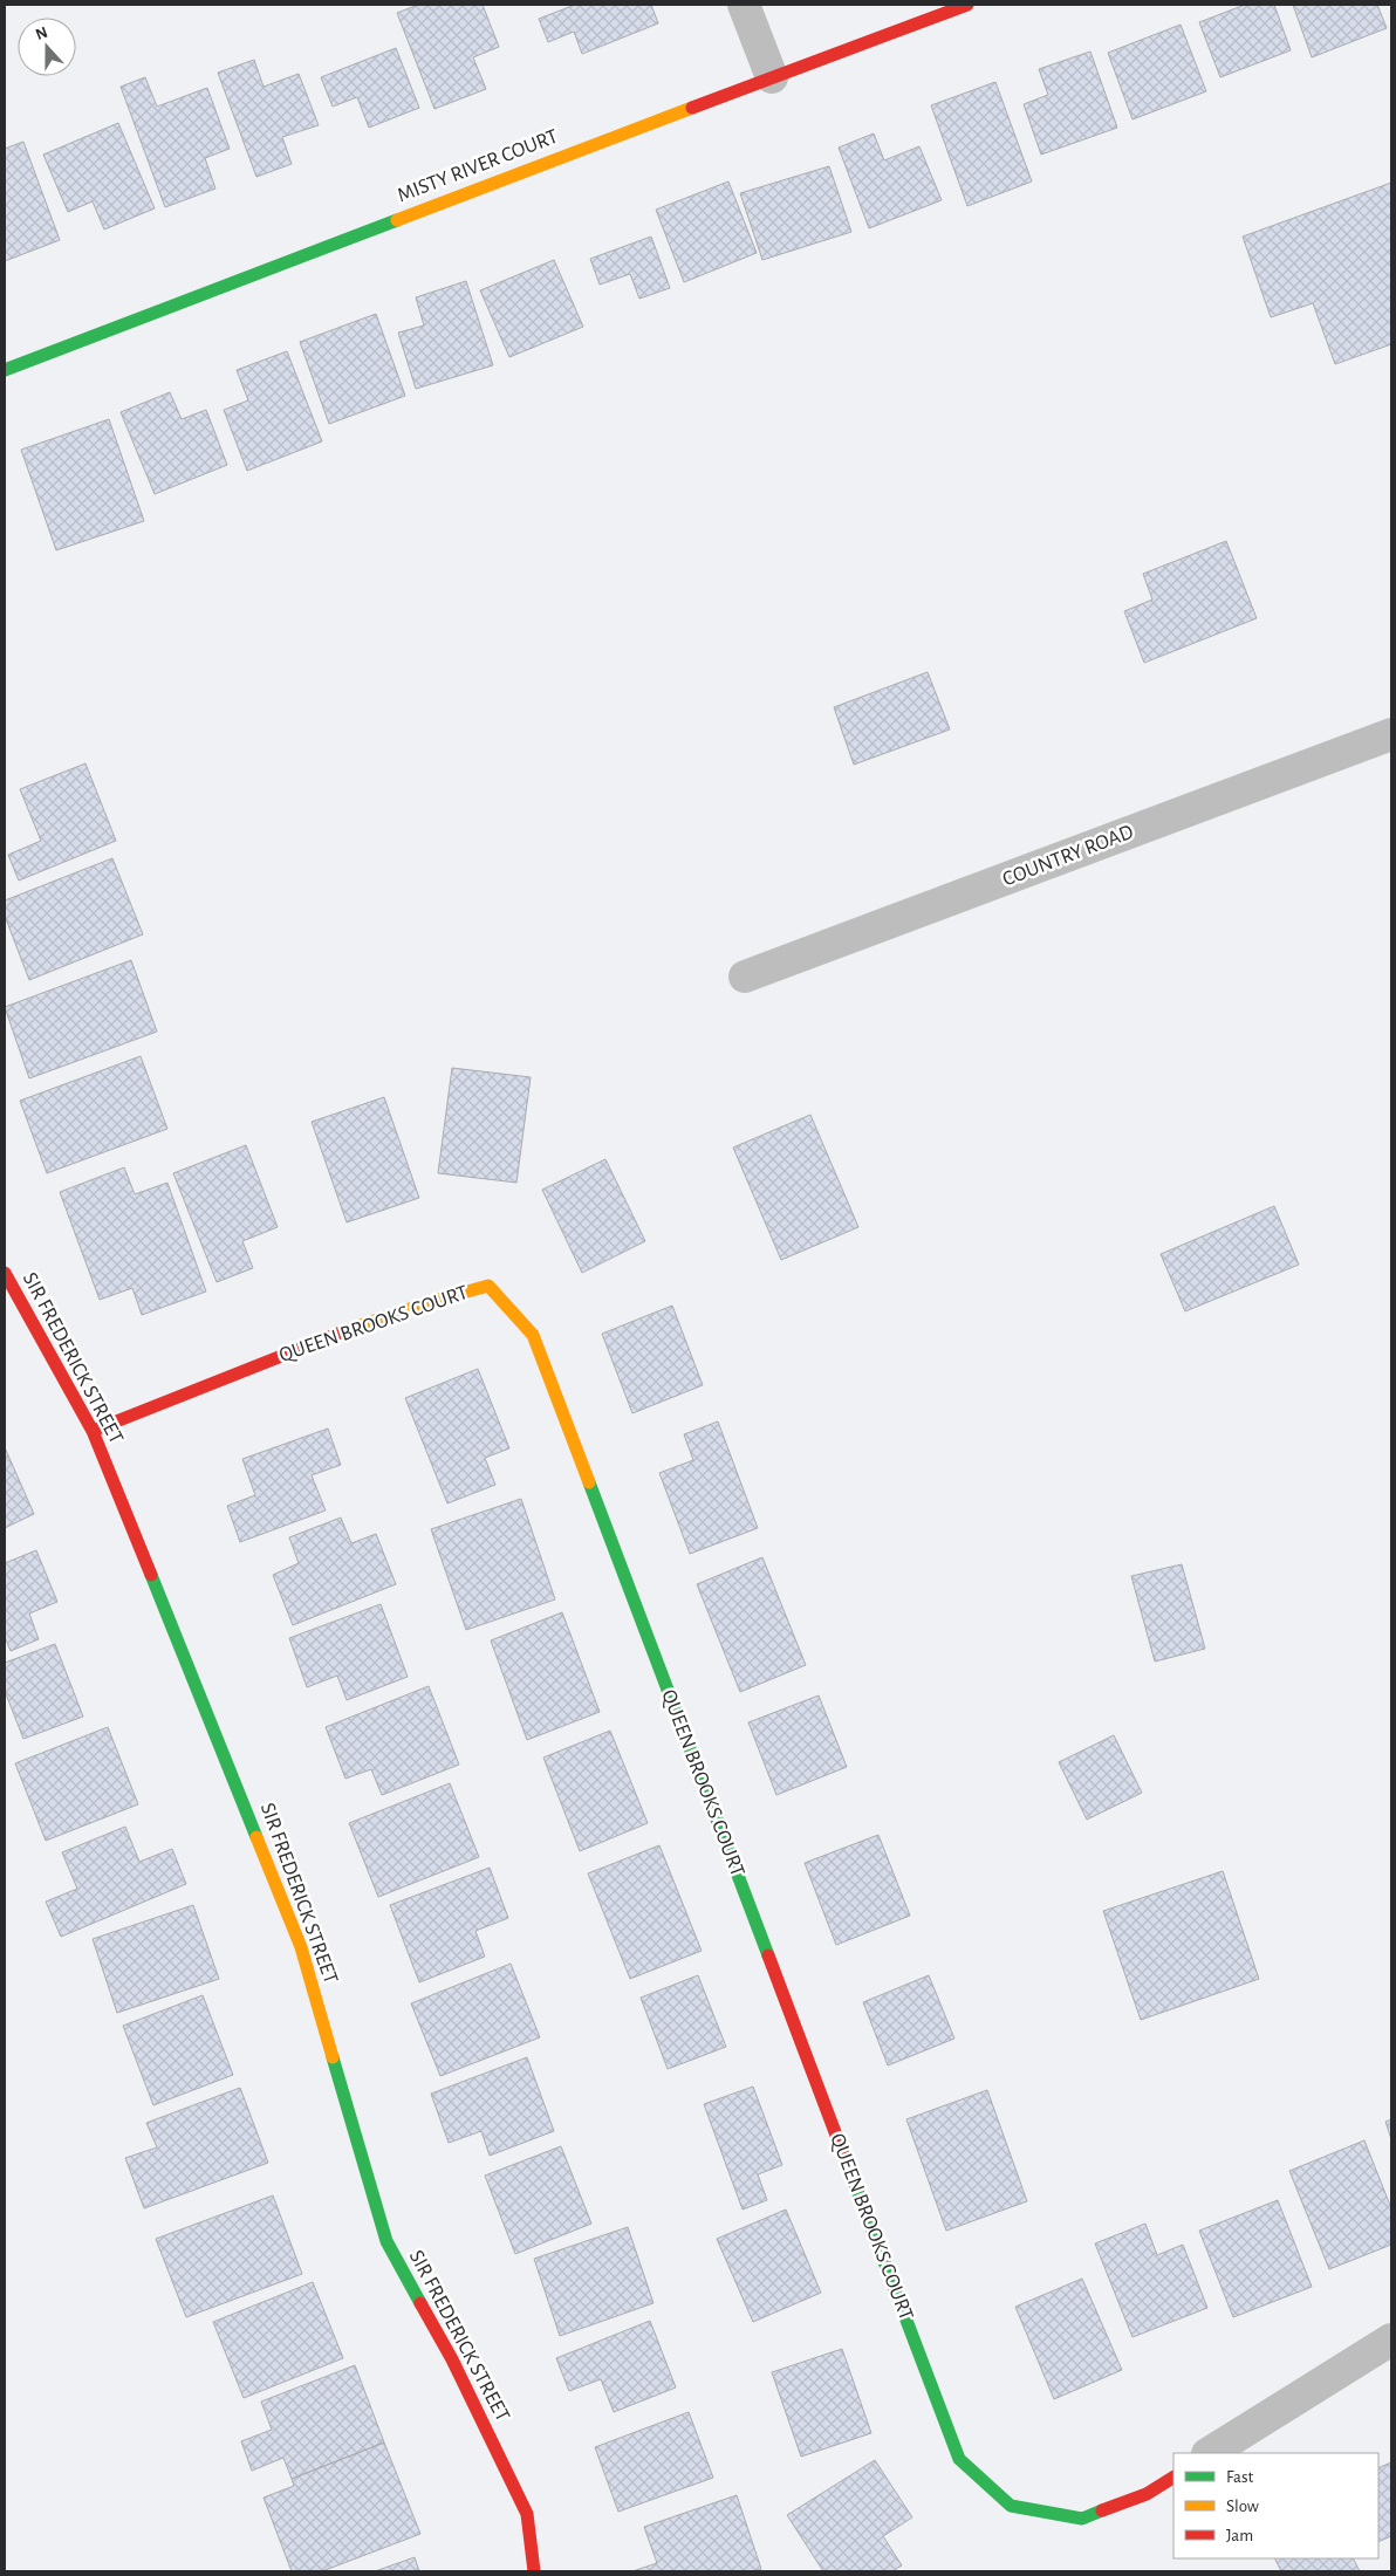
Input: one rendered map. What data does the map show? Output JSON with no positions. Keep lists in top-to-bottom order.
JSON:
{
  "streets": {
    "street": [
      "MISTY RIVER COURT",
      "COUNTRY ROAD",
      "QUEEN BROOKS COURT",
      "SIR FREDERICK STREET"
    ]
  },
  "crossings": [
    ["QUEEN BROOKS COURT", "SIR FREDERICK STREET"]
  ],
  "legend": ["Fast", "Slow", "Jam"],
  "north": "top"
}
